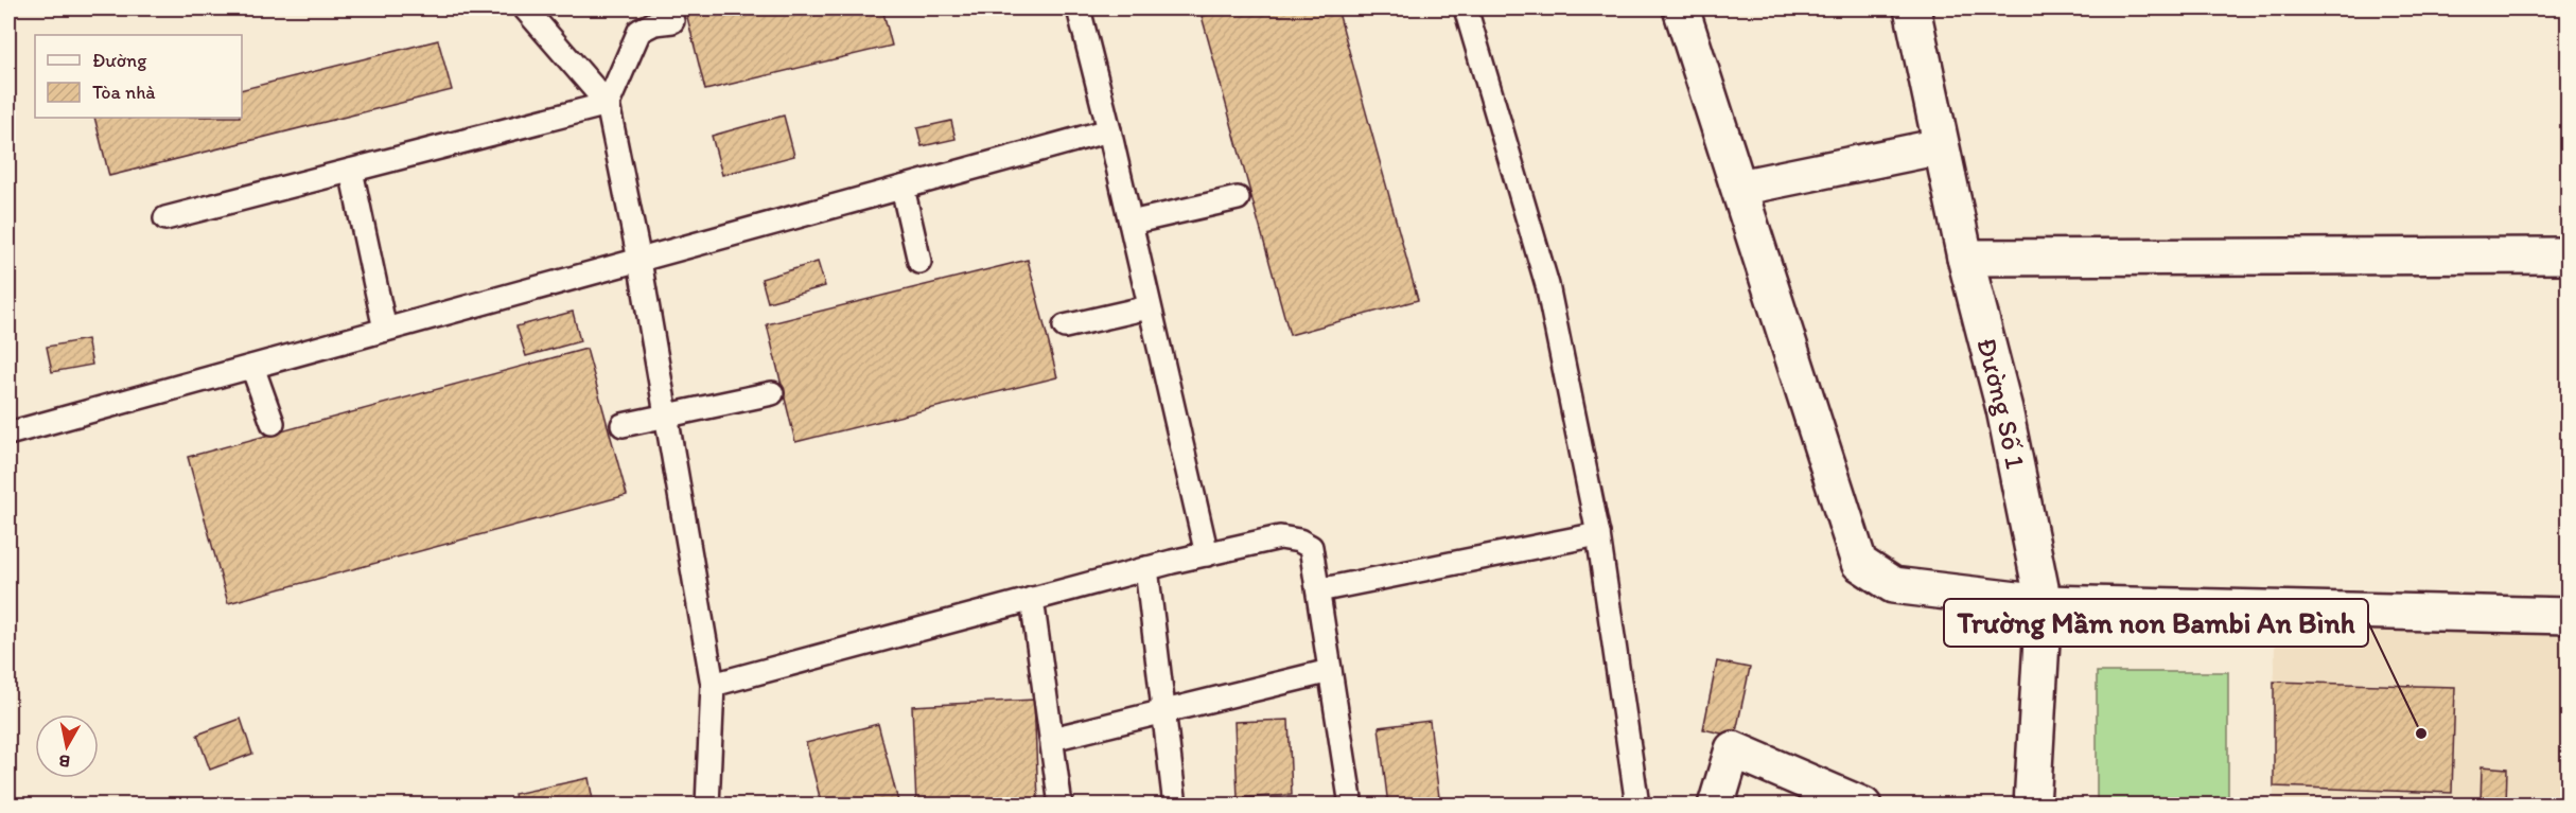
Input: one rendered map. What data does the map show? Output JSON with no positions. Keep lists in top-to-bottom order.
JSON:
{
  "streets": {
    "street": ["Đường Số 1"]
  },
  "places": ["Trường Mầm non Bambi An Bình"],
  "legend": ["Đường", "Tòa nhà"],
  "north": "bottom"
}
